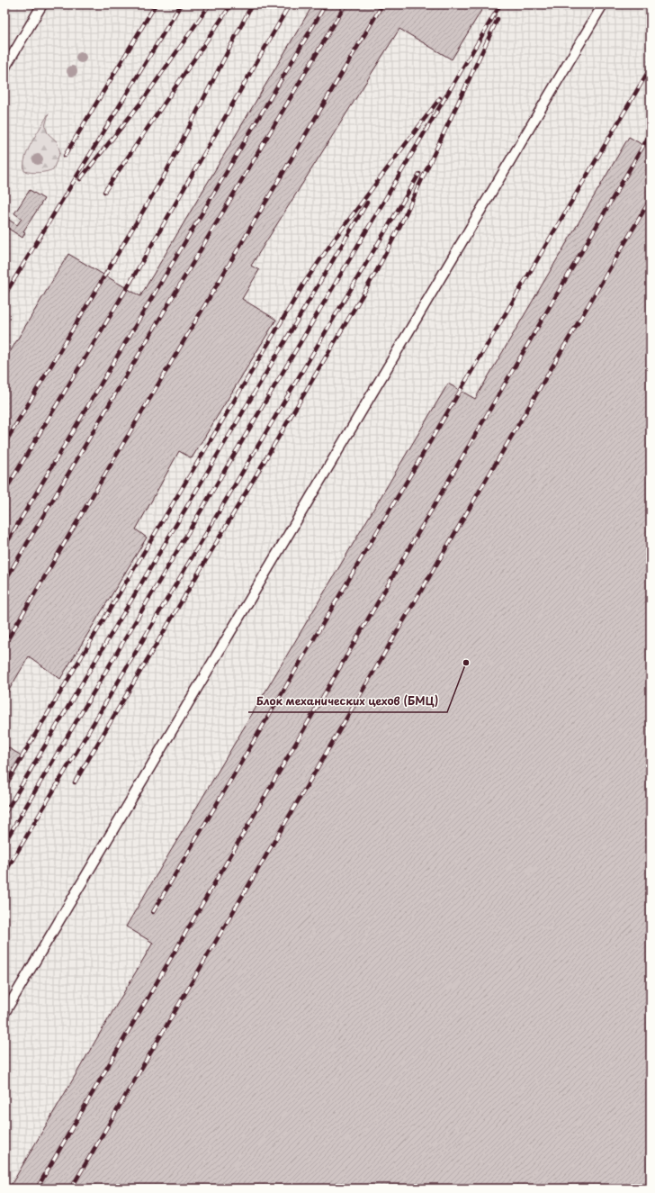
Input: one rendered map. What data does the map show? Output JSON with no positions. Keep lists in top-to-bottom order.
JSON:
{
  "places": ["Блок механических цехов (БМЦ)"]
}
